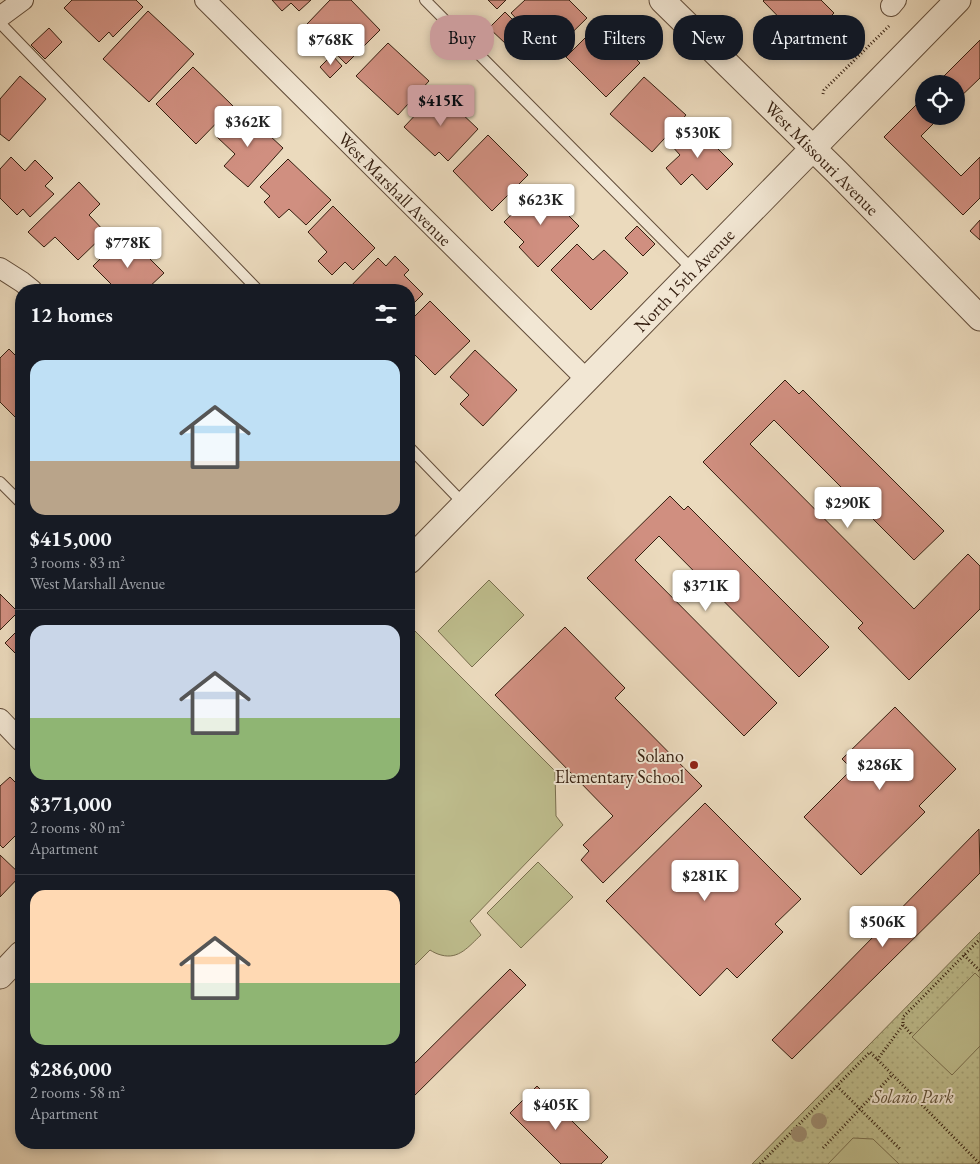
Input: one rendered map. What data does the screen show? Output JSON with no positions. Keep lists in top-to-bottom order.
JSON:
{
  "streets": {
    "street": ["West Missouri Avenue", "West Marshall Avenue", "North 15th Avenue"]
  },
  "crossings": [
    ["West Missouri Avenue", "North 15th Avenue"],
    ["West Marshall Avenue", "North 15th Avenue"]
  ],
  "parks": ["Solano Park"],
  "places": ["Solano Elementary School"],
  "page": {
    "chip": [
      "Buy",
      "Rent",
      "Filters",
      "New",
      "Apartment"
    ],
    "price": [
      "$768K",
      "$415K",
      "$362K",
      "$530K",
      "$623K",
      "$778K",
      "$290K",
      "$371K",
      "$286K",
      "$281K",
      "$506K",
      "$405K"
    ],
    "heading": "12 homes",
    "list": [
      {
        "name": "$415,000",
        "note": "3 rooms · 83 m² · West Marshall Avenue"
      },
      {
        "name": "$371,000",
        "note": "2 rooms · 80 m² · Apartment"
      },
      {
        "name": "$286,000",
        "note": "2 rooms · 58 m² · Apartment"
      }
    ]
  }
}
